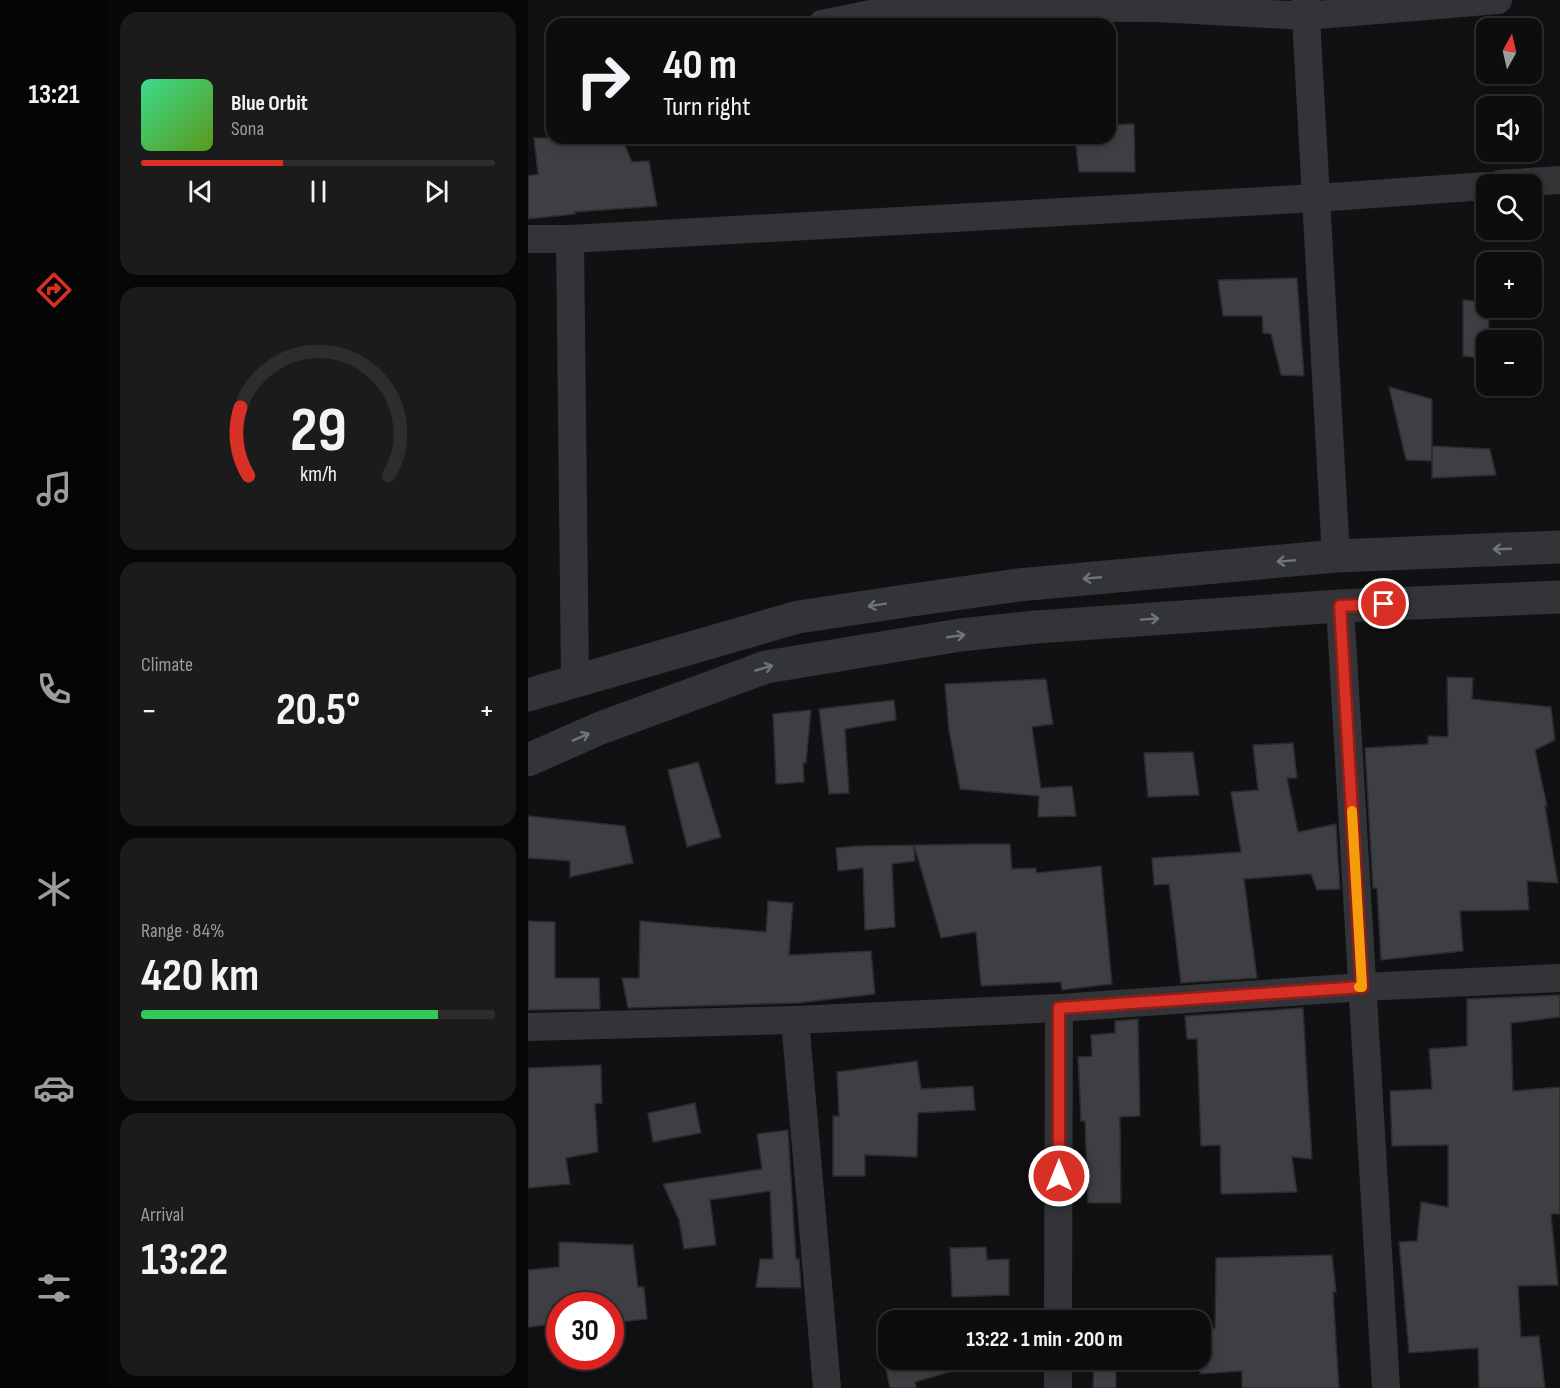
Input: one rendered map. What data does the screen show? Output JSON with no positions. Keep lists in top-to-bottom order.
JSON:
{
  "north": "top",
  "page": {
    "tabs": "13:21",
    "map_buttons": ["+", "−"],
    "turn": ["40 m", "Turn right"],
    "song": ["Blue Orbit", "Sona"],
    "tile": [
      "Climate",
      ["Range · 84%", "420 km"],
      ["Arrival", "13:22"]
    ],
    "heat": ["−", "20.5°", "+"],
    "limit": "30",
    "trip": "13:22 · 1 min · 200 m",
    "gauge": ["29", "km/h"]
  }
}
